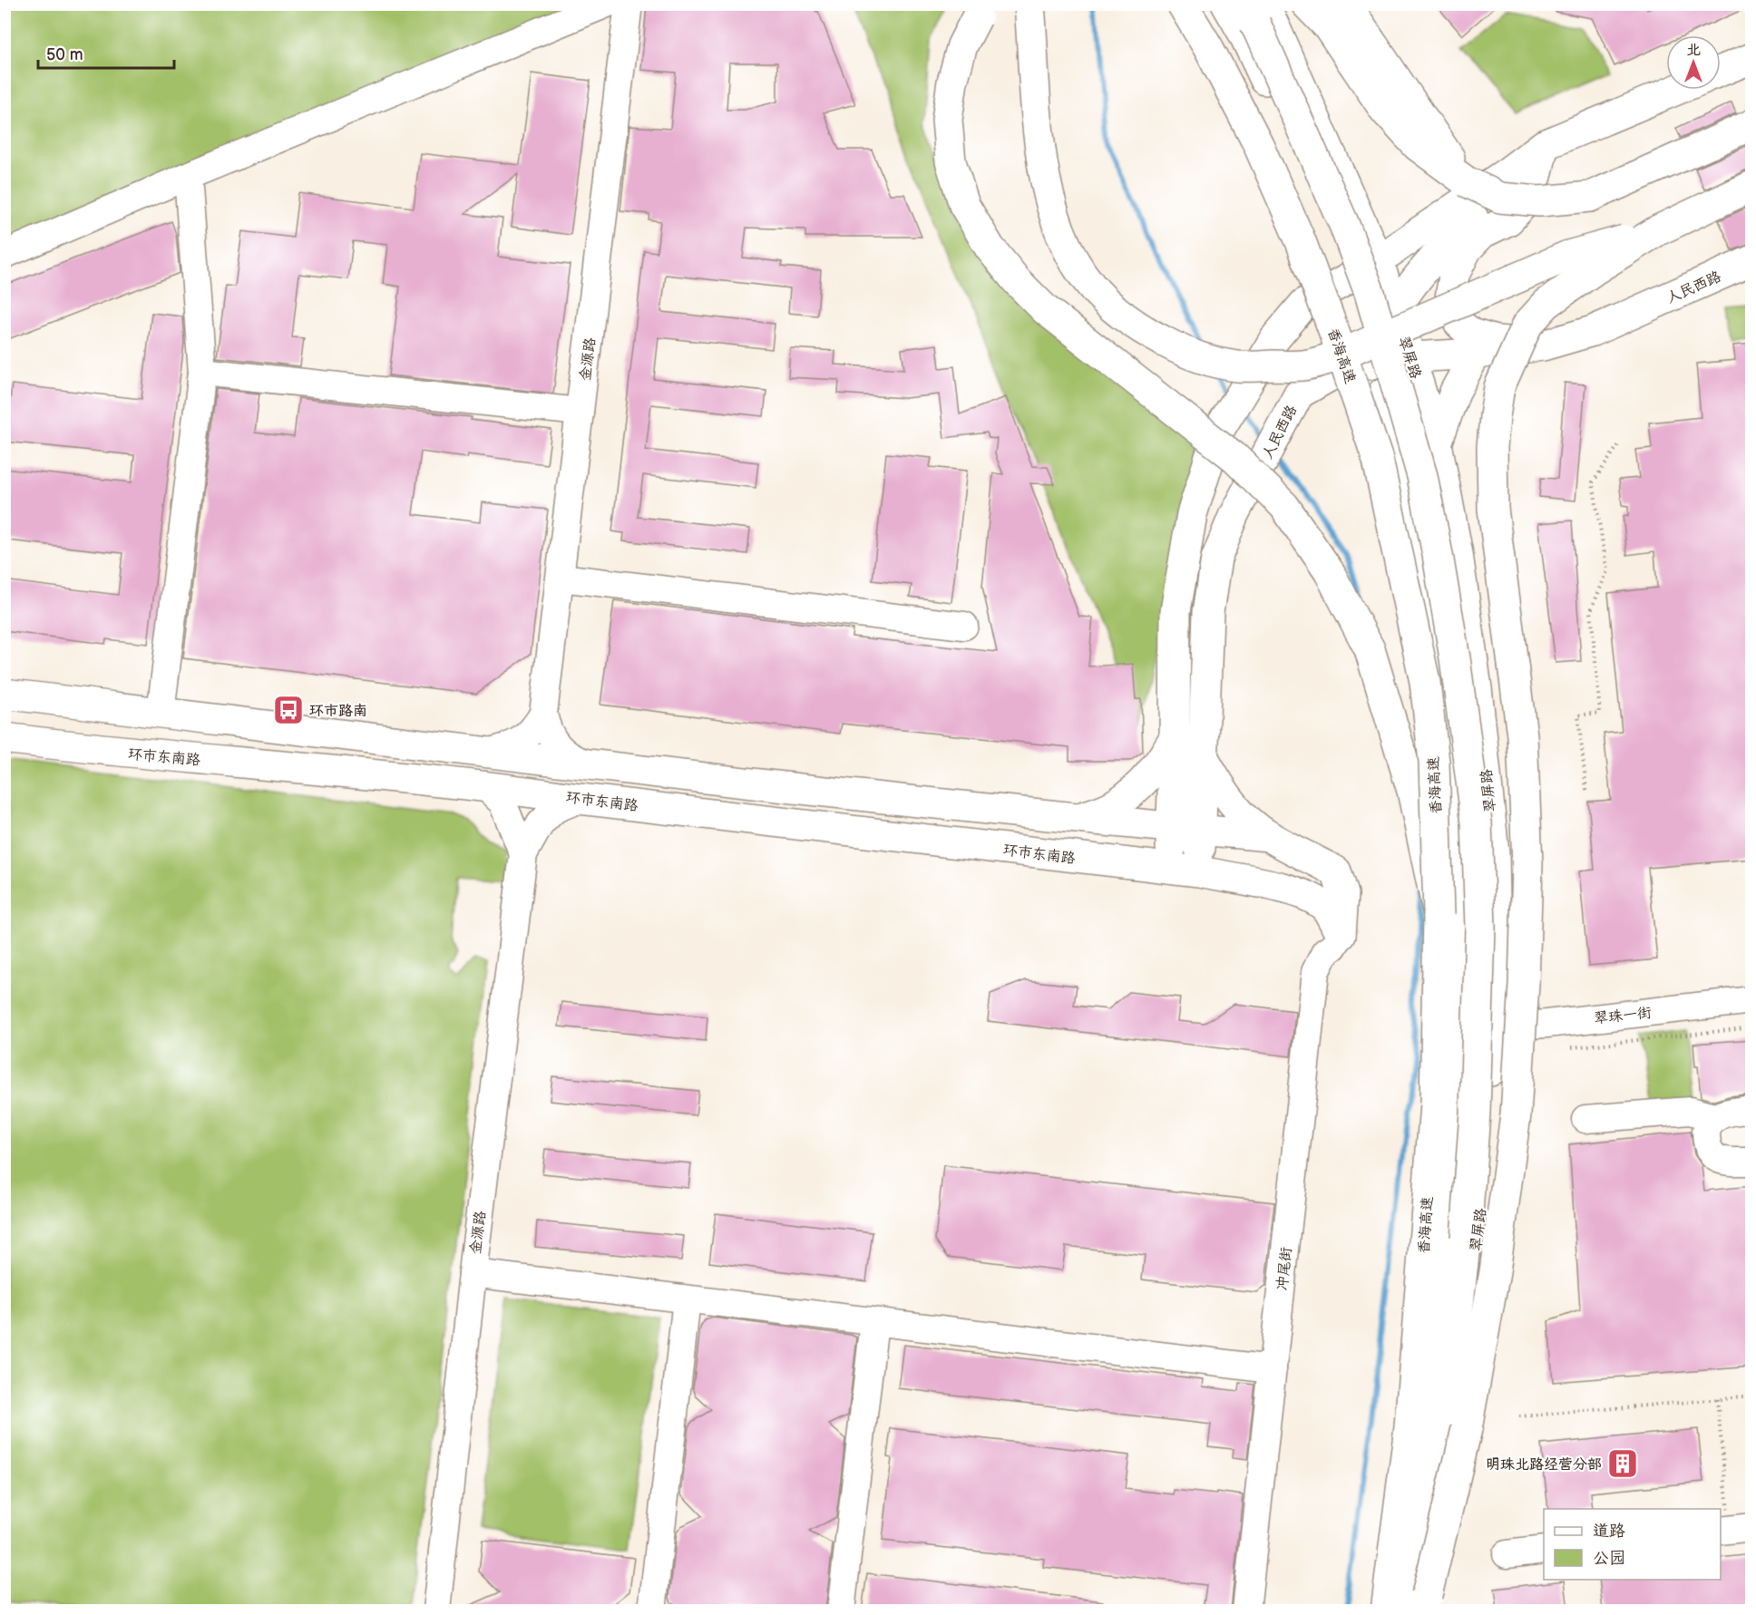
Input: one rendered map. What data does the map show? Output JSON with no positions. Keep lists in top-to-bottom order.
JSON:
{
  "streets": {
    "main road": [
      "人民西路",
      "香海高速",
      "翠屏路",
      "环市东南路"
    ],
    "street": ["金源路", "翠珠一街", "冲尾街"]
  },
  "crossings": [
    ["人民西路", "翠屏路"],
    ["人民西路", "环市东南路"],
    ["翠屏路", "翠珠一街"],
    ["环市东南路", "冲尾街"]
  ],
  "places": {
    "bus stop": ["环市路南"],
    "building": ["明珠北路经营分部"]
  },
  "legend": ["道路", "公园"],
  "scale_bar": "50 m",
  "north": "top"
}
